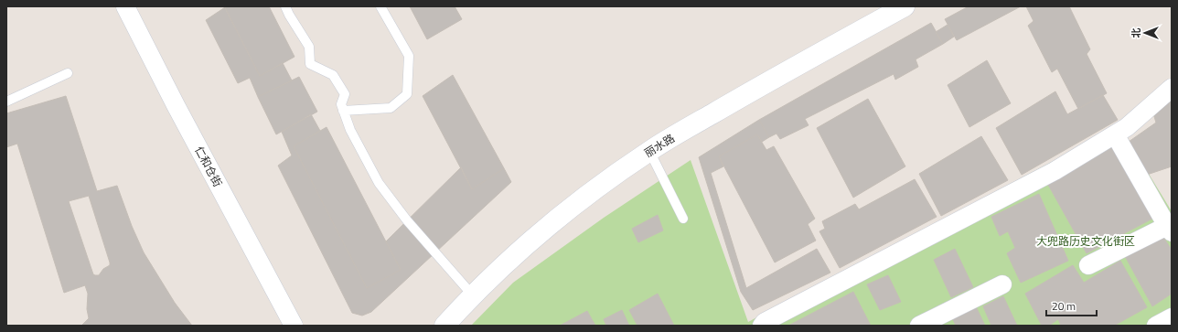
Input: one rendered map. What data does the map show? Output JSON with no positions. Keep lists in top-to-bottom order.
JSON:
{
  "streets": {
    "street": ["丽水路", "仁和仓街"]
  },
  "parks": ["大兜路历史文化街区"],
  "scale_bar": "20 m",
  "north": "left"
}
